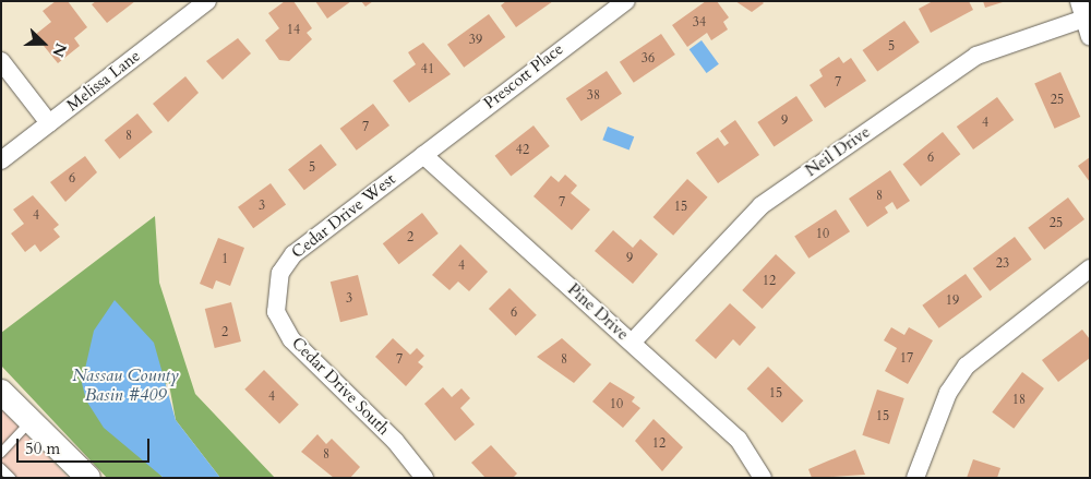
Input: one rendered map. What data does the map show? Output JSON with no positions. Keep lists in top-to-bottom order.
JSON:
{
  "streets": {
    "street": [
      "Prescott Place",
      "Melissa Lane",
      "Neil Drive",
      "Cedar Drive West",
      "Pine Drive",
      "Cedar Drive South"
    ]
  },
  "crossings": [
    ["Prescott Place", "Cedar Drive West"],
    ["Prescott Place", "Pine Drive"],
    ["Neil Drive", "Pine Drive"],
    ["Cedar Drive West", "Pine Drive"],
    ["Cedar Drive West", "Cedar Drive South"]
  ],
  "water": ["Nassau County Basin #409"],
  "house_numbers": [
    "34",
    "14",
    "39",
    "5",
    "36",
    "41",
    "7",
    "38",
    "25",
    "9",
    "4",
    "7",
    "8",
    "42",
    "6",
    "5",
    "6",
    "8",
    "7",
    "3",
    "15",
    "4",
    "25",
    "10",
    "2",
    "9",
    "1",
    "23",
    "4",
    "12",
    "3",
    "19",
    "6",
    "2",
    "17",
    "7",
    "8",
    "15",
    "4",
    "18",
    "10",
    "15",
    "12",
    "8"
  ],
  "scale_bar": "50 m",
  "north": "right"
}
